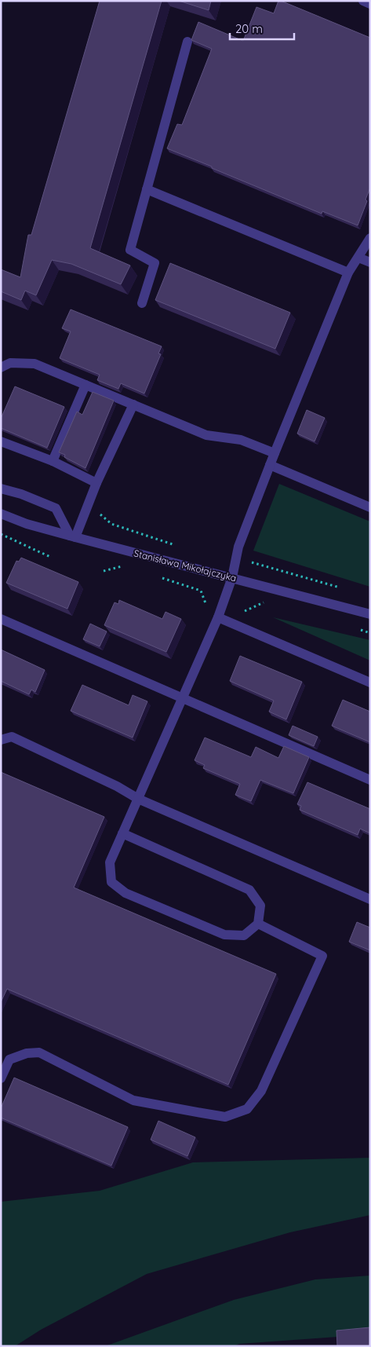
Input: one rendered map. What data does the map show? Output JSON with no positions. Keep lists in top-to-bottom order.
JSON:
{
  "streets": {
    "street": ["Stanisława Mikołajczyka"]
  },
  "scale_bar": "20 m"
}
